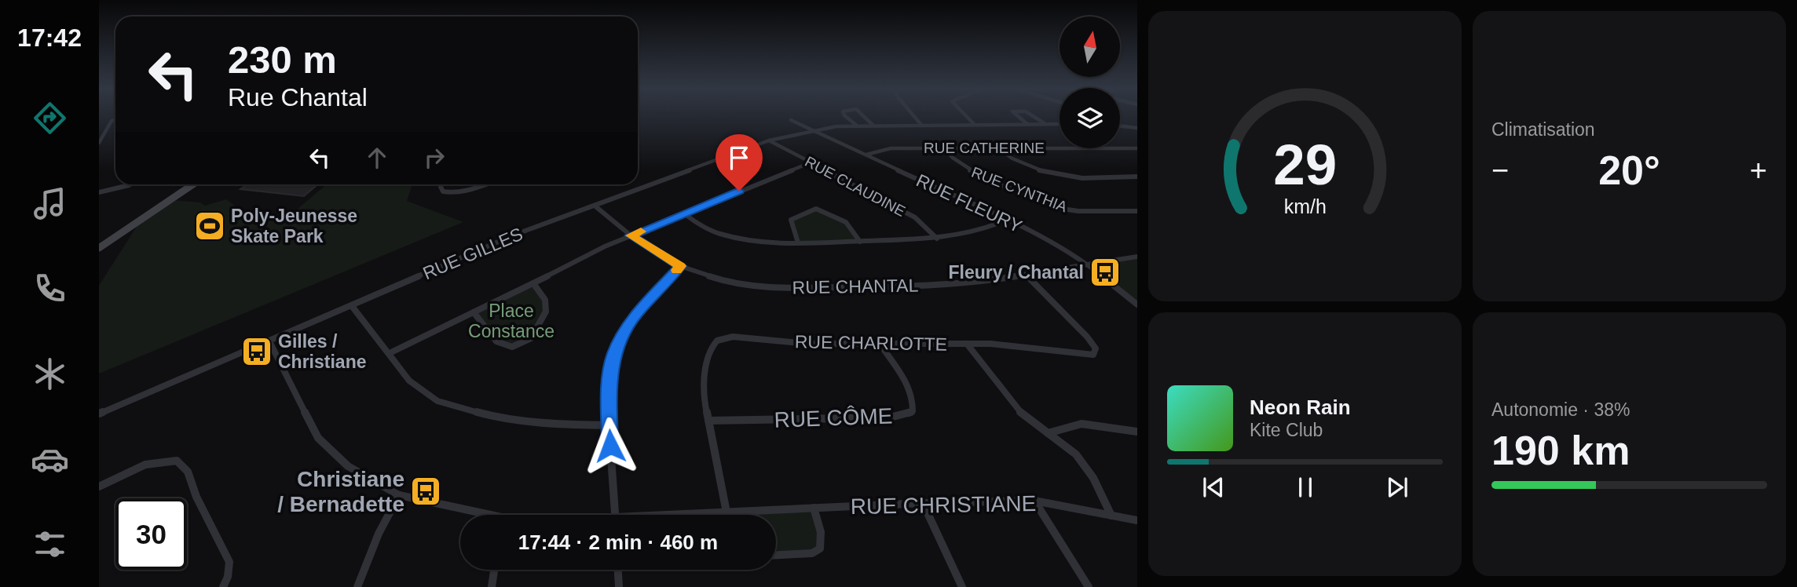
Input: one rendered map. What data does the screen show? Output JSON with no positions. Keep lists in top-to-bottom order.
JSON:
{
  "streets": {
    "street": [
      "RUE CATHERINE",
      "RUE CLAUDINE",
      "RUE CYNTHIA",
      "RUE FLEURY",
      "RUE GILLES",
      "RUE CHANTAL",
      "RUE CHARLOTTE",
      "RUE CÔME",
      "RUE CHRISTIANE"
    ]
  },
  "crossings": [
    ["RUE CATHERINE", "RUE CYNTHIA"],
    ["RUE CATHERINE", "RUE FLEURY"],
    ["RUE CLAUDINE", "RUE GILLES"],
    ["RUE FLEURY", "RUE GILLES"],
    ["RUE FLEURY", "RUE CHANTAL"],
    ["RUE GILLES", "RUE CHANTAL"],
    ["RUE GILLES", "RUE CHRISTIANE"],
    ["RUE CHANTAL", "RUE CHARLOTTE"],
    ["RUE CHARLOTTE", "RUE CÔME"],
    ["RUE CHARLOTTE", "RUE CHRISTIANE"]
  ],
  "parks": ["Place Constance"],
  "places": {
    "sports": ["Poly-Jeunesse Skate Park"],
    "bus stop": ["Fleury / Chantal", "Gilles / Christiane", "Christiane / Bernadette"]
  },
  "north": "top",
  "page": {
    "tabs": "17:42",
    "tile": [
      "Climatisation",
      ["Autonomie · 38%", "190 km"]
    ],
    "turn": ["230 m", "Rue Chantal"],
    "heat": ["−", "20°", "+"],
    "song": ["Neon Rain", "Kite Club"],
    "limit": "30",
    "trip": "17:44 · 2 min · 460 m",
    "gauge": ["29", "km/h"]
  }
}
